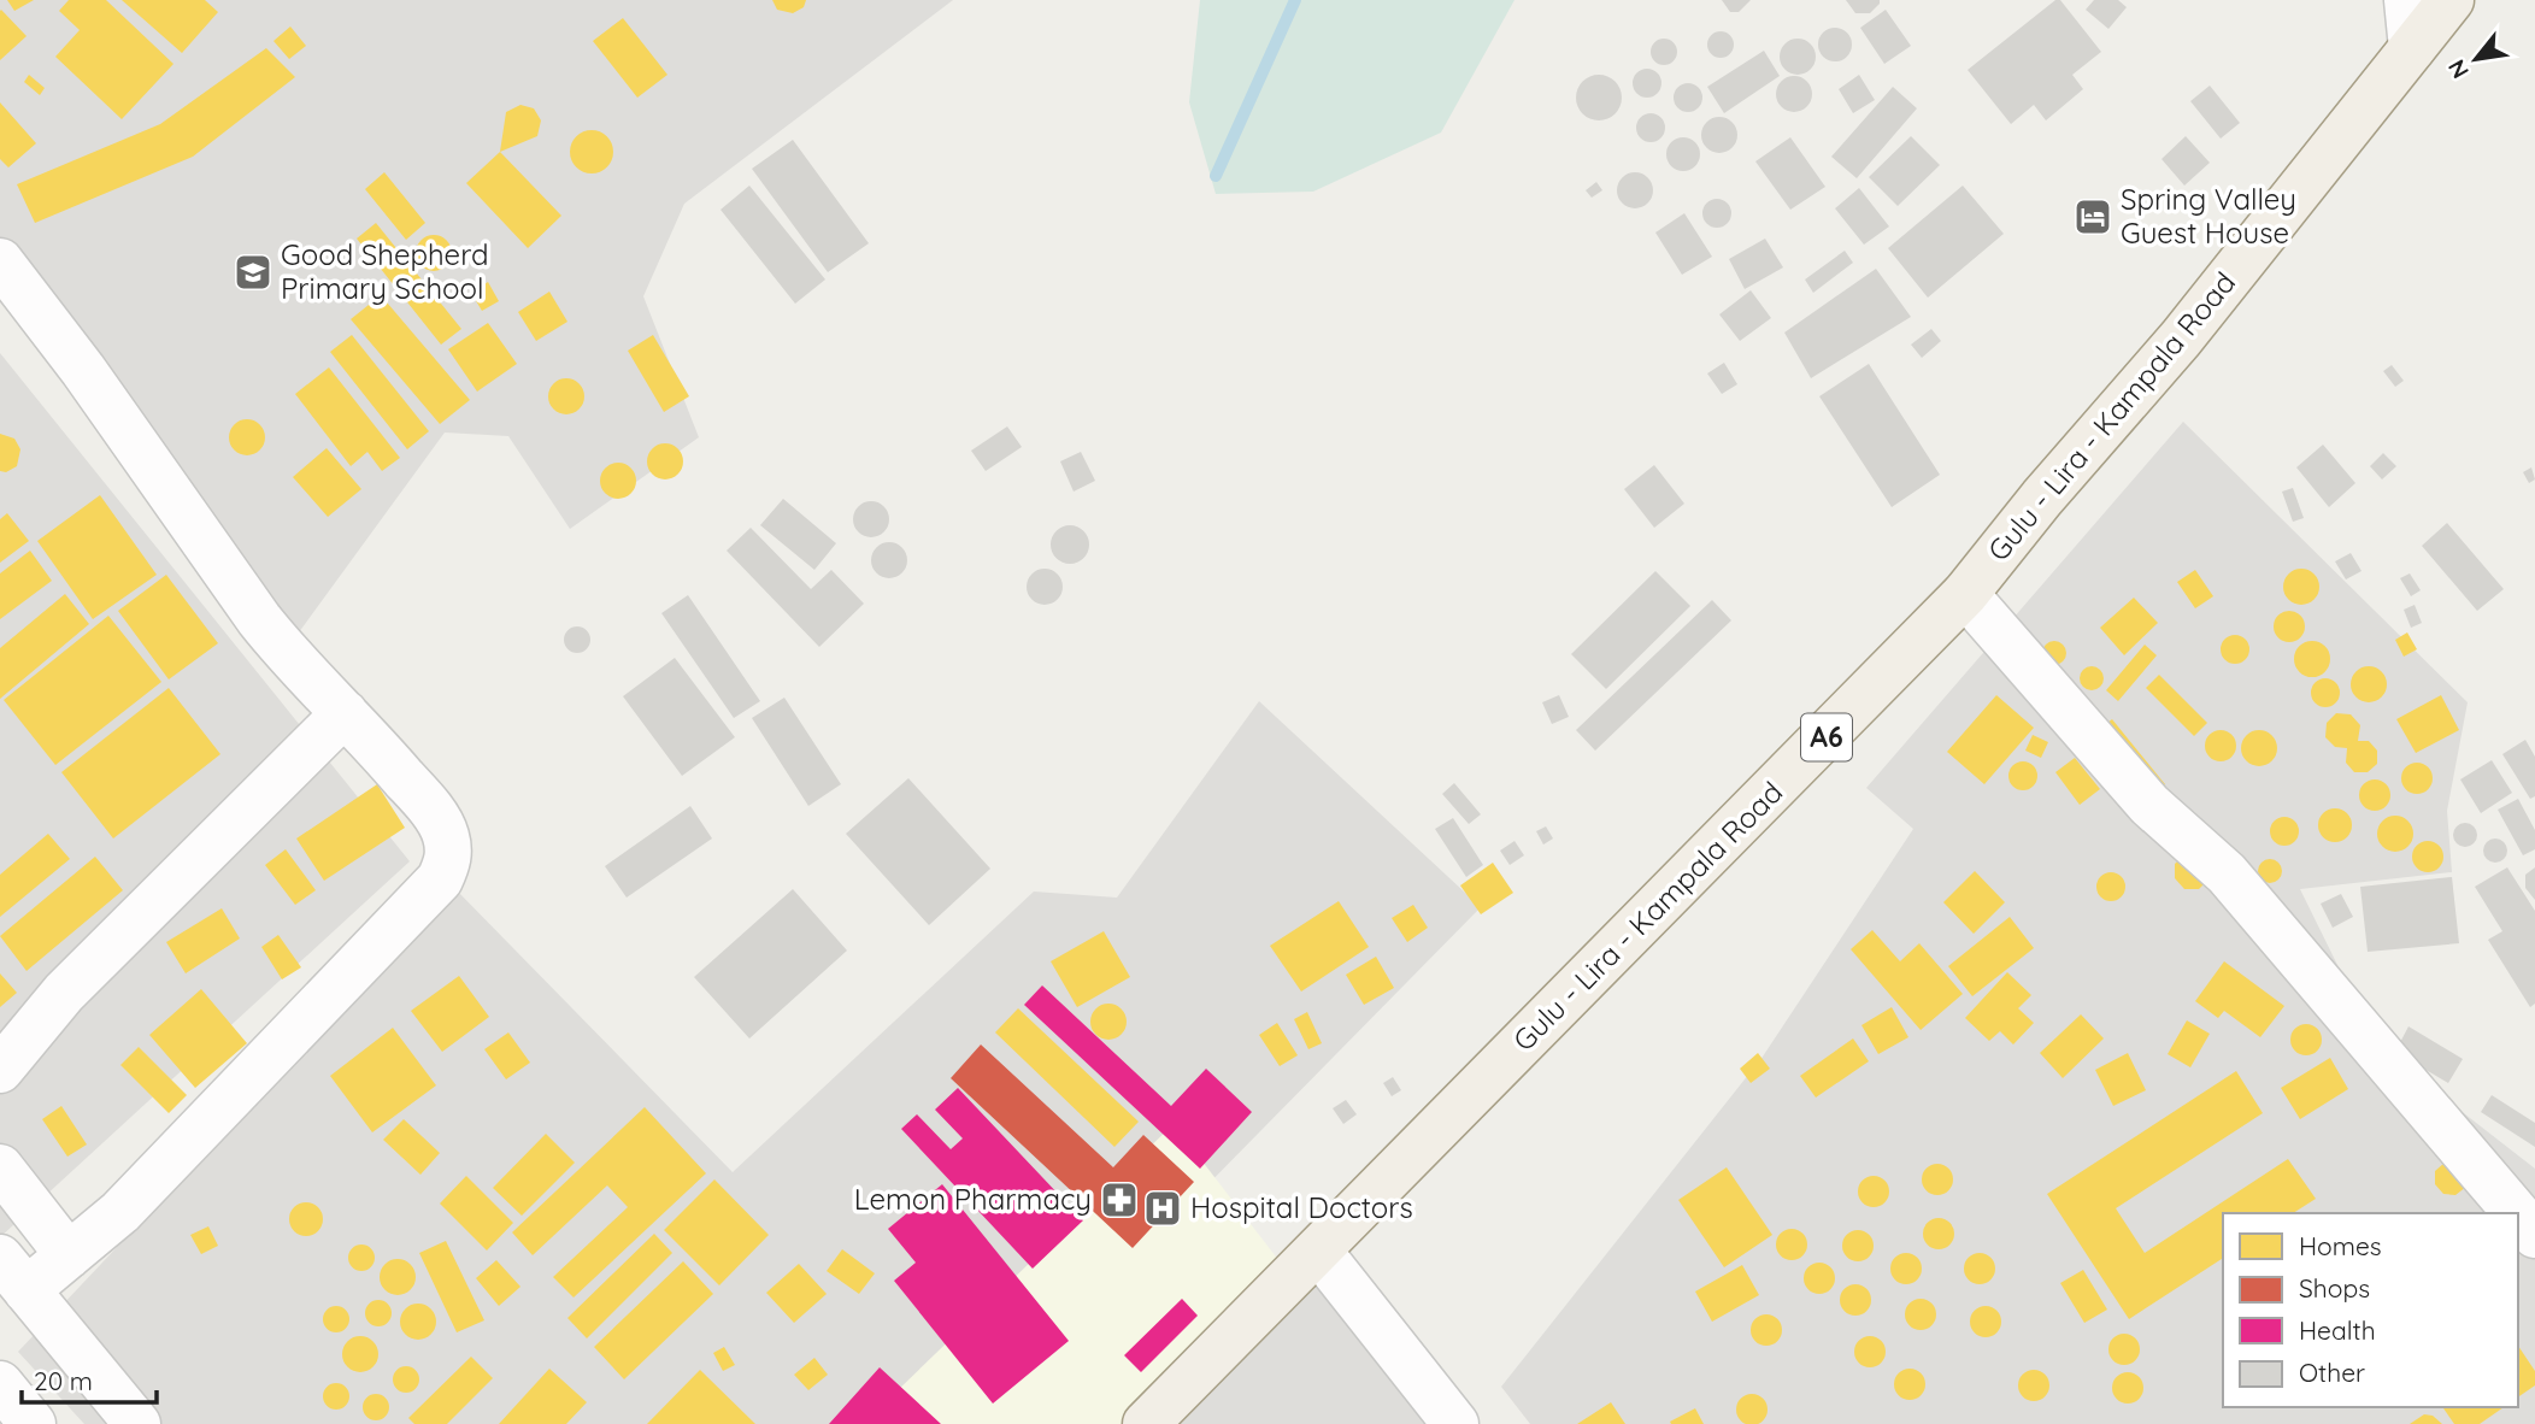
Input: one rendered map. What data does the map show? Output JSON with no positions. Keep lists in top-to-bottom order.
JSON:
{
  "streets": {
    "main road": ["Gulu - Lira - Kampala Road", "A6"]
  },
  "places": {
    "hotel": ["Spring Valley Guest House"],
    "school or university": ["Good Shepherd Primary School"],
    "pharmacy": ["Lemon Pharmacy"],
    "hospital": ["Hospital Doctors"]
  },
  "legend": [
    "Homes",
    "Shops",
    "Health",
    "Other"
  ],
  "scale_bar": "20 m",
  "north": "bottom left"
}
